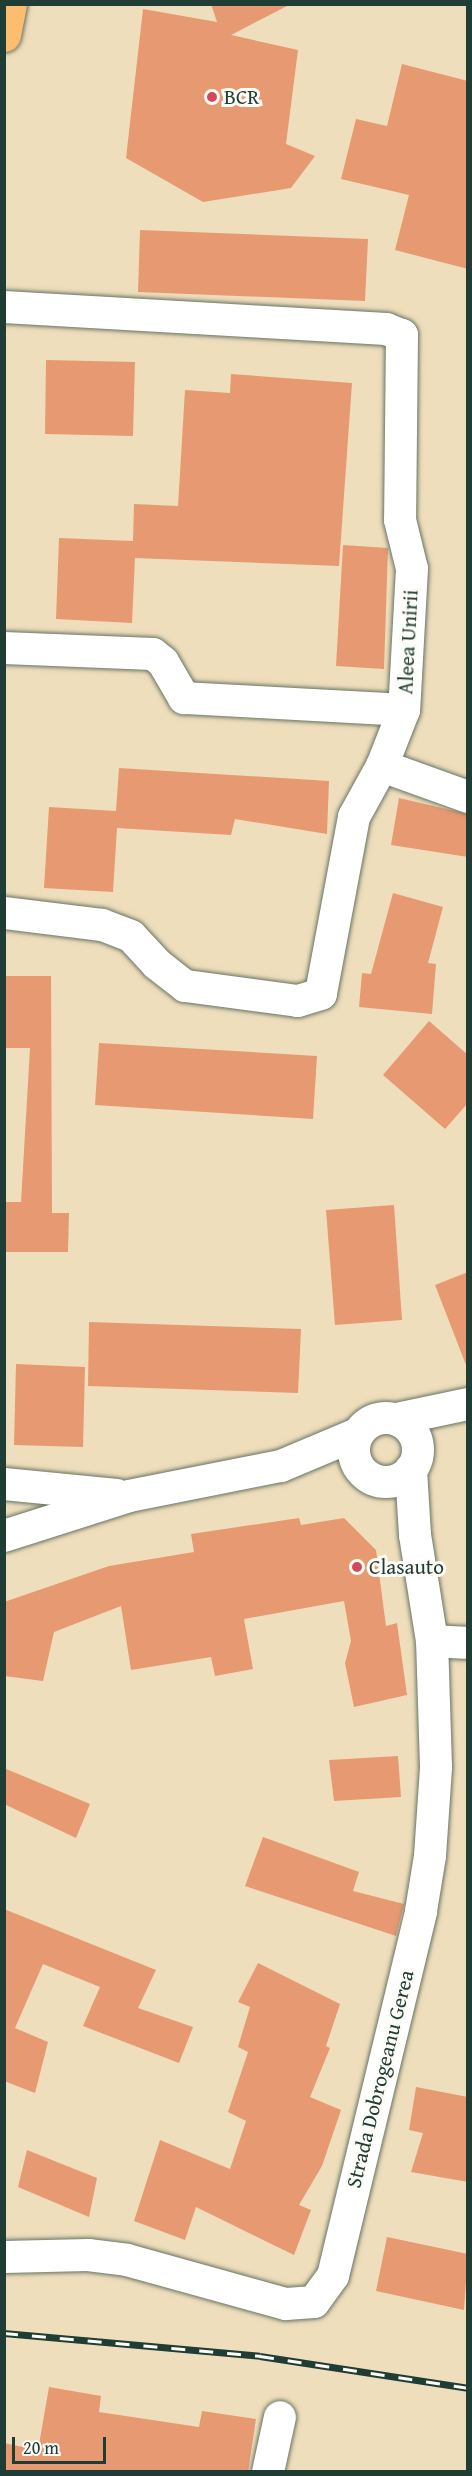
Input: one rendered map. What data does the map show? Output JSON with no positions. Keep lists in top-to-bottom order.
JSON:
{
  "streets": {
    "street": ["Aleea Unirii", "Strada Dobrogeanu Gerea"]
  },
  "places": ["BCR", "Clasauto"],
  "scale_bar": "20 m"
}
